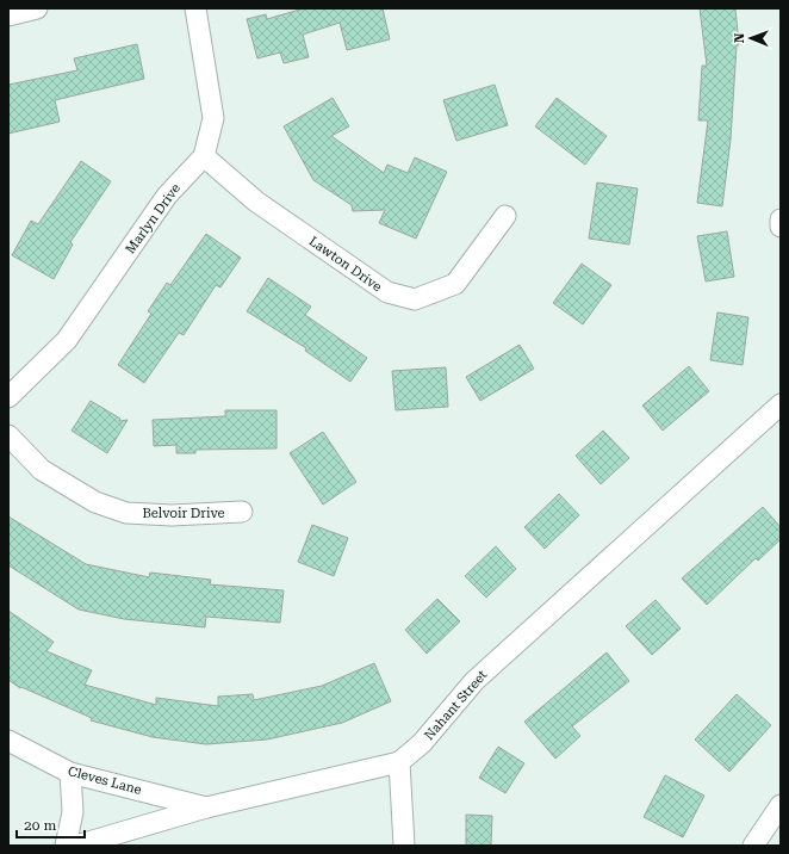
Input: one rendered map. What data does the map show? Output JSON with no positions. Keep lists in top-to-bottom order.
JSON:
{
  "streets": {
    "street": [
      "Marlyn Drive",
      "Lawton Drive",
      "Belvoir Drive",
      "Nahant Street",
      "Cleves Lane"
    ]
  },
  "crossings": [
    ["Marlyn Drive", "Lawton Drive"],
    ["Nahant Street", "Cleves Lane"]
  ],
  "scale_bar": "20 m",
  "north": "left"
}
